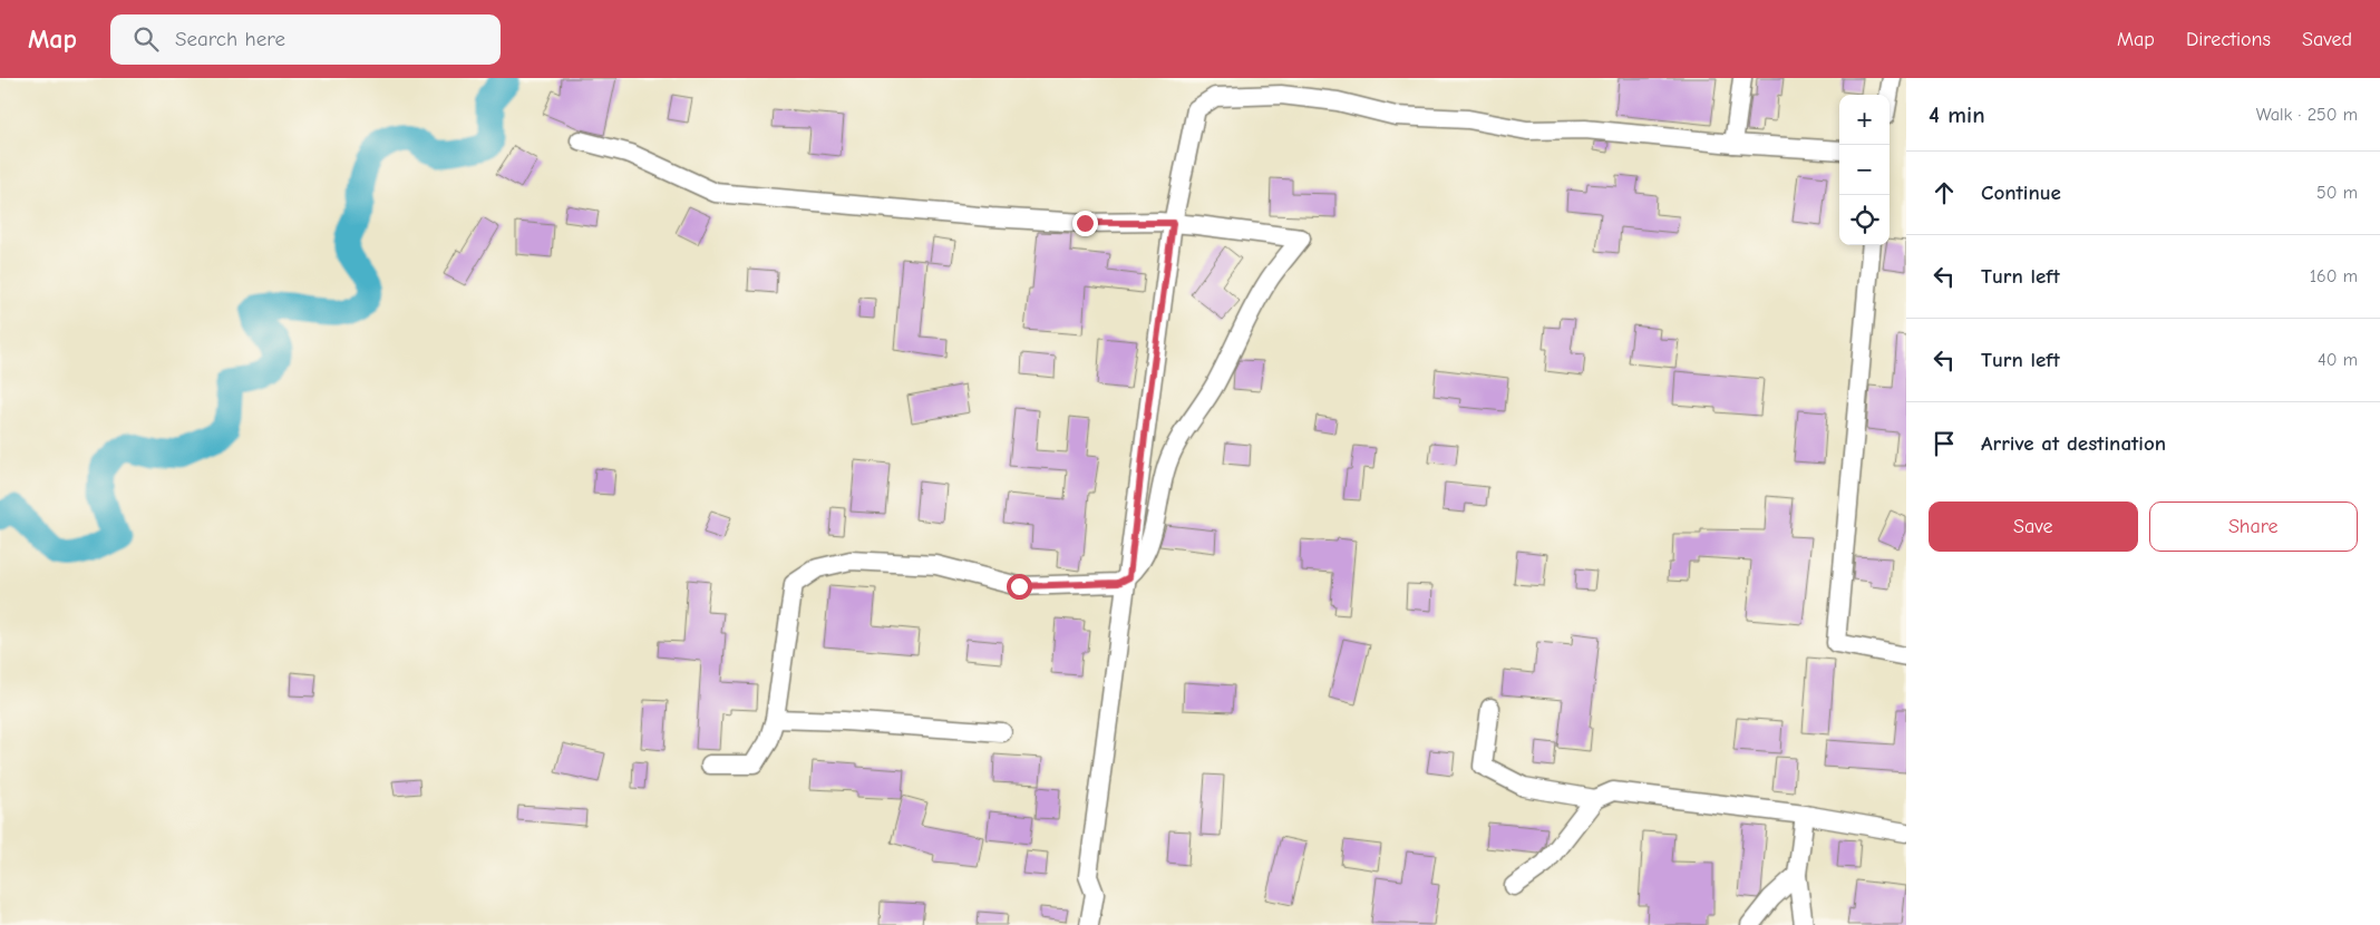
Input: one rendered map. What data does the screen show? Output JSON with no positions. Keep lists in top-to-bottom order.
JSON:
{
  "page": {
    "header": "Map",
    "search": "Search here",
    "nav": ["Map", "Directions", "Saved"],
    "heading": ["4 min", "Walk · 250 m"],
    "map_buttons": ["+", "−"],
    "list": [
      ["Continue", "50 m"],
      ["Turn left", "160 m"],
      ["Turn left", "40 m"],
      "Arrive at destination"
    ],
    "buttons": ["Save", "Share"]
  }
}
